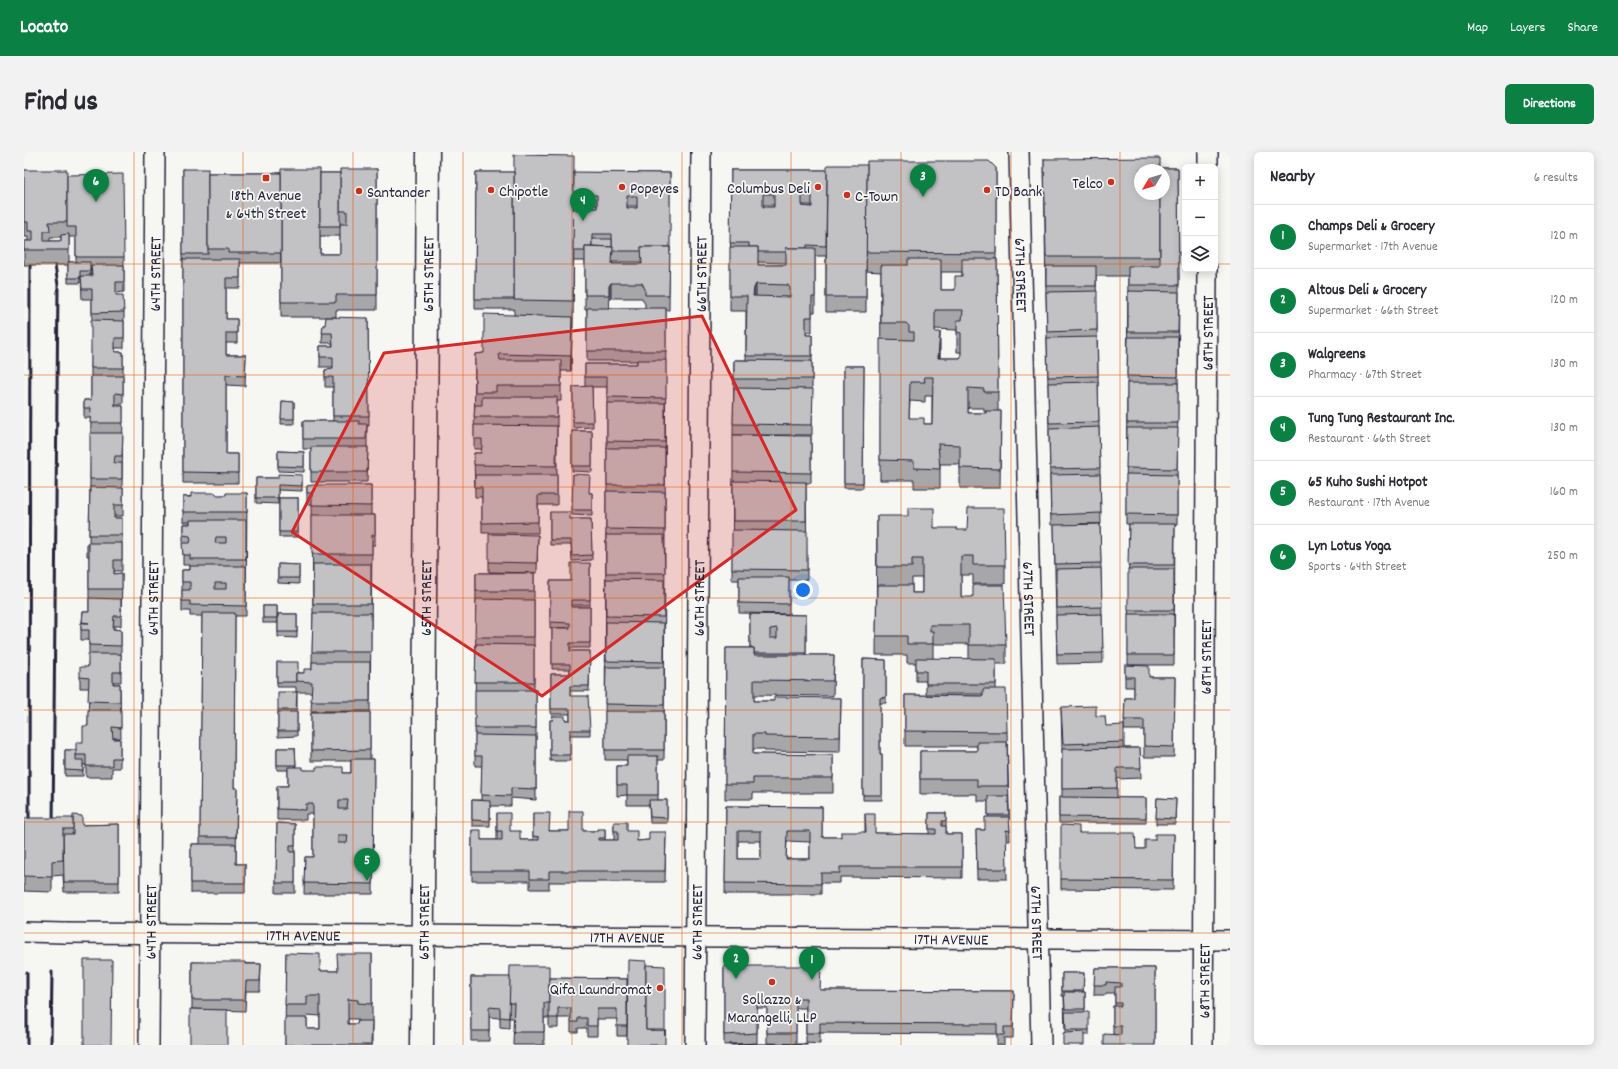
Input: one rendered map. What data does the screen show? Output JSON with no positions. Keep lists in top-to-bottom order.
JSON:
{
  "streets": {
    "main road": ["65TH STREET"],
    "street": [
      "64TH STREET",
      "66TH STREET",
      "67TH STREET",
      "68TH STREET",
      "17TH AVENUE"
    ]
  },
  "crossings": [
    ["64TH STREET", "17TH AVENUE"],
    ["65TH STREET", "17TH AVENUE"],
    ["66TH STREET", "17TH AVENUE"],
    ["67TH STREET", "17TH AVENUE"],
    ["68TH STREET", "17TH AVENUE"]
  ],
  "places": {
    "transit": ["18th Avenue & 64th Street"],
    "other": [
      "Telco",
      "Popeyes",
      "Columbus Deli",
      "Chipotle",
      "TD Bank",
      "Santander",
      "C-Town",
      "Sollazzo & Marangelli, LLP",
      "Qifa Laundromat"
    ]
  },
  "north": "bottom left",
  "page": {
    "header": "Locato",
    "nav": ["Map", "Layers", "Share"],
    "title": "Find us",
    "buttons": "Directions",
    "heading": ["Nearby", "6 results"],
    "map_buttons": ["+", "−"],
    "pins": [
      "3",
      "6",
      "4",
      "5",
      "2",
      "1"
    ],
    "list": [
      {
        "mark": "1",
        "name": "Champs Deli & Grocery",
        "note": "Supermarket · 17th Avenue",
        "value": "120 m"
      },
      {
        "mark": "2",
        "name": "Altous Deli & Grocery",
        "note": "Supermarket · 66th Street",
        "value": "120 m"
      },
      {
        "mark": "3",
        "name": "Walgreens",
        "note": "Pharmacy · 67th Street",
        "value": "130 m"
      },
      {
        "mark": "4",
        "name": "Tung Tung Restaurant Inc.",
        "note": "Restaurant · 66th Street",
        "value": "130 m"
      },
      {
        "mark": "5",
        "name": "65 Kuho Sushi Hotpot",
        "note": "Restaurant · 17th Avenue",
        "value": "160 m"
      },
      {
        "mark": "6",
        "name": "Lyn Lotus Yoga",
        "note": "Sports · 64th Street",
        "value": "250 m"
      }
    ]
  }
}
